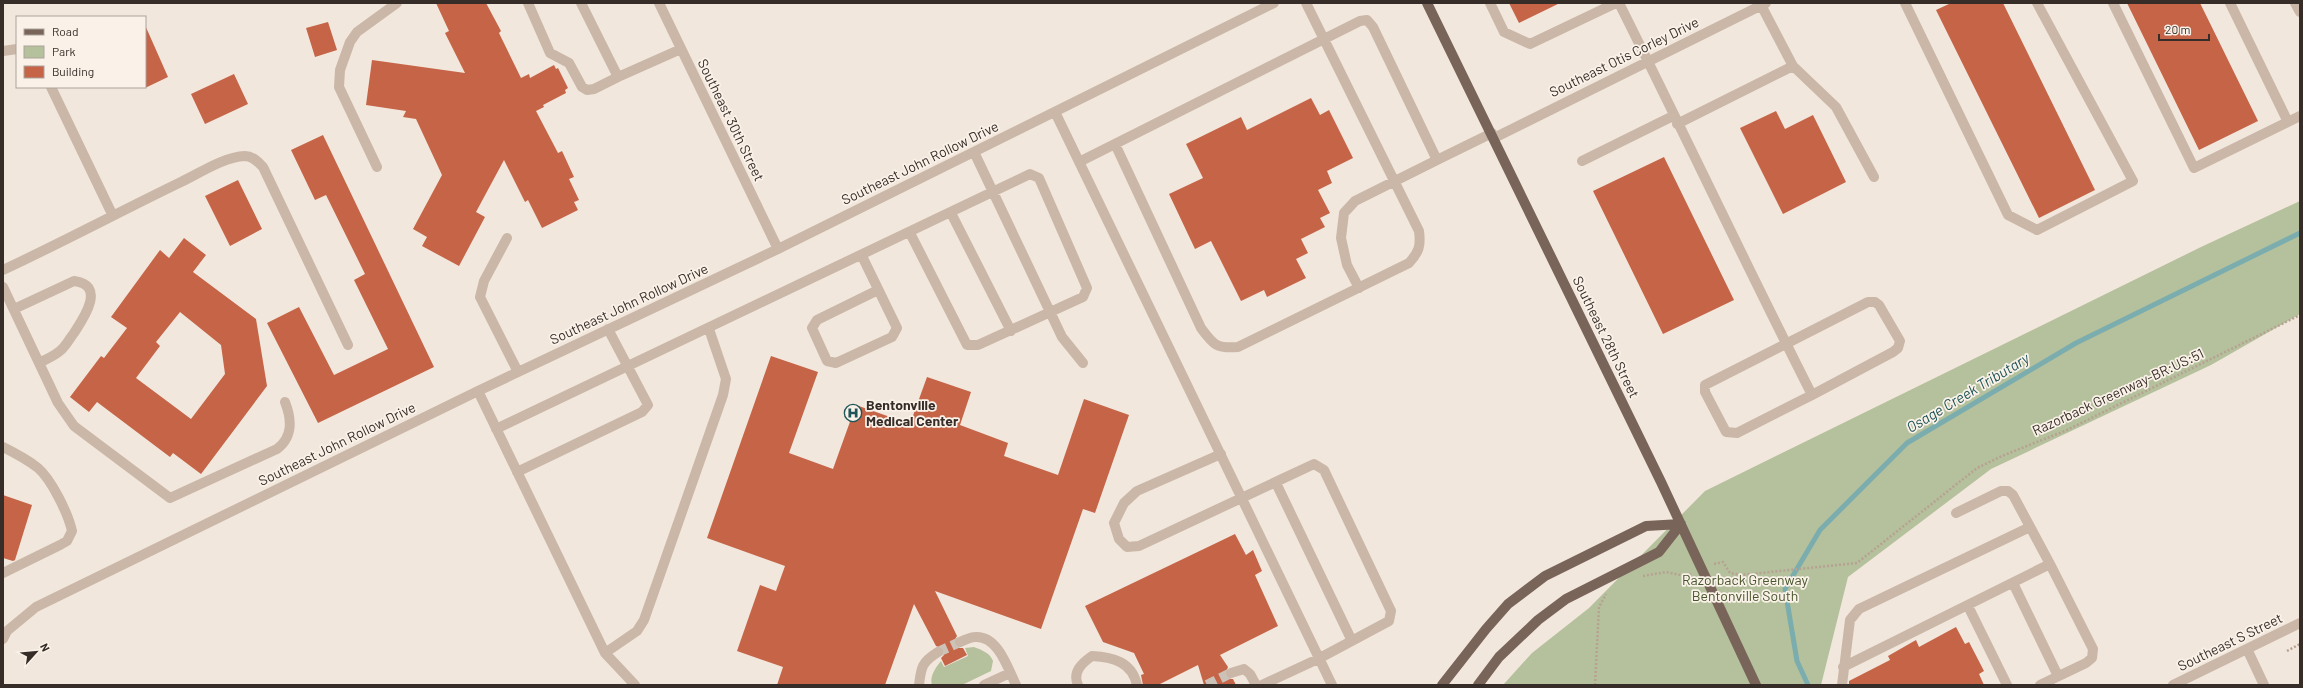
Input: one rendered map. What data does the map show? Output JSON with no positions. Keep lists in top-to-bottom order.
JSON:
{
  "streets": {
    "main road": ["Southeast 28th Street"],
    "street": [
      "Southeast Otis Corley Drive",
      "Southeast 30th Street",
      "Southeast John Rollow Drive",
      "Southeast S Street"
    ],
    "path": ["Razorback Greenway-BR:US:51"]
  },
  "crossings": [
    ["Southeast Otis Corley Drive", "Southeast 28th Street"],
    ["Southeast 30th Street", "Southeast John Rollow Drive"]
  ],
  "water": ["Osage Creek Tributary"],
  "parks": ["Razorback Greenway Bentonville South"],
  "places": {
    "hospital": ["Bentonville Medical Center"]
  },
  "legend": ["Road", "Park", "Building"],
  "scale_bar": "20 m",
  "north": "top right"
}
